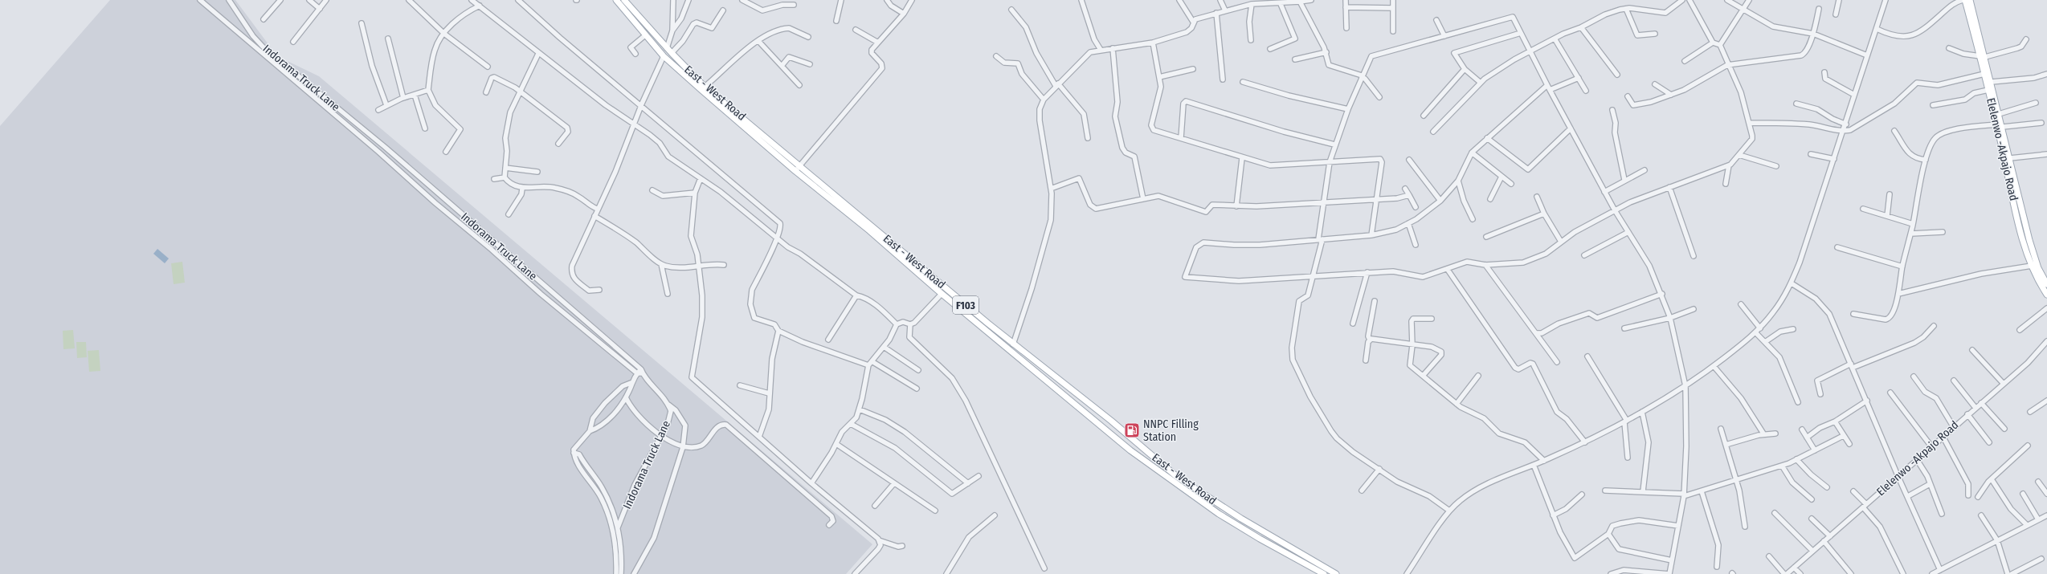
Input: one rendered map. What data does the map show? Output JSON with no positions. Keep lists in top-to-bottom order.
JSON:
{
  "streets": {
    "main road": ["East - West Road", "Elelenwo -Akpajo Road", "F103"],
    "street": ["Indorama Truck Lane"]
  },
  "places": {
    "fuel station": ["NNPC Filling Station"]
  }
}
